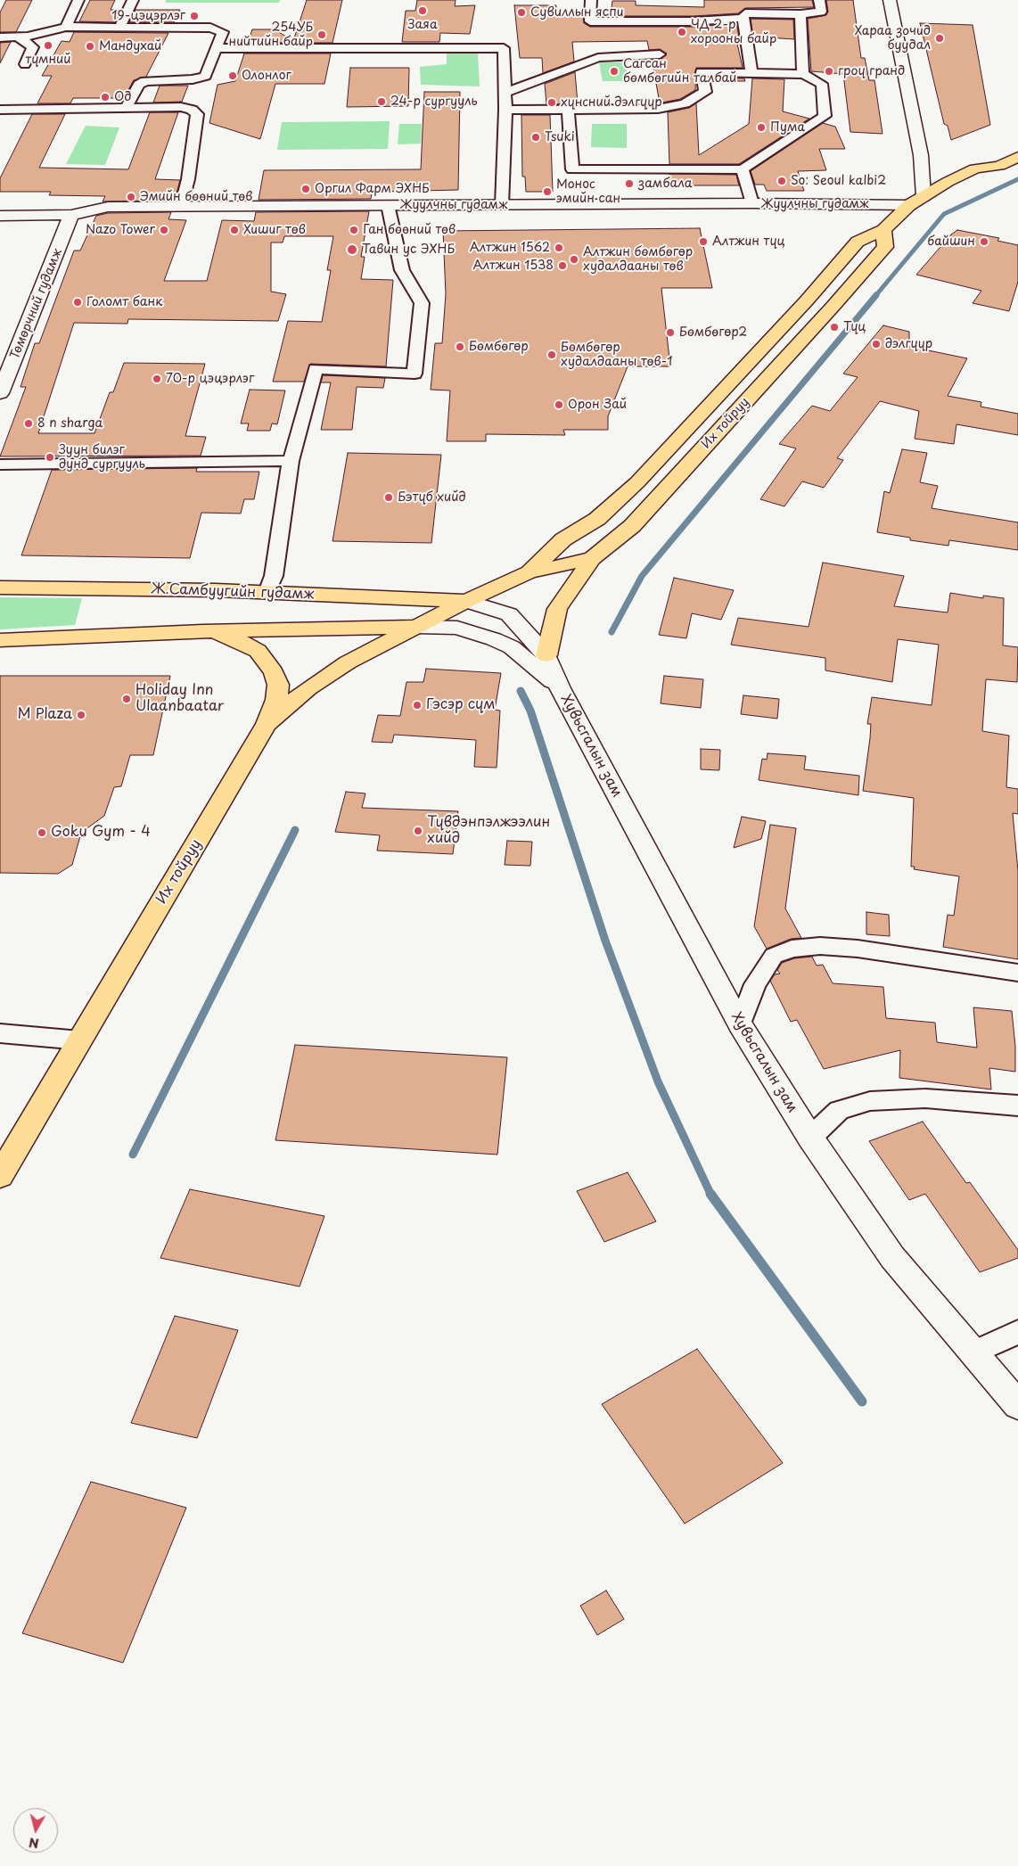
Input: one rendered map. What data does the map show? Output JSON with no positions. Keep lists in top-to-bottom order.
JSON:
{
  "streets": {
    "main road": [
      "Жуулчны гудамж",
      "Төмөрчний гудамж",
      "Их тойруу",
      "Ж.Самбуугийн гудамж",
      "Хувьсгалын зам"
    ]
  },
  "crossings": [
    ["Жуулчны гудамж", "Төмөрчний гудамж"],
    ["Жуулчны гудамж", "Их тойруу"],
    ["Их тойруу", "Ж.Самбуугийн гудамж"]
  ],
  "places": [
    "Заяа",
    "Сувиллын яспи",
    "19-цэцэрлэг",
    "ЧД 2-р хорооны байр",
    "254УБ нийтийн байр",
    "Хараа зочид буудал",
    "түмний",
    "Мандухай",
    "Сагсан бөмбөгийн талбай",
    "гроү гранд",
    "Олонлог",
    "Од",
    "24-р сургууль",
    "хүнсний дэлгүүр",
    "Пума",
    "Tsuki",
    "So: Seoul kalbi2",
    "замбала",
    "Оргил Фарм ЭХНБ",
    "Монос эмийн сан",
    "Эмийн бөөний төв",
    "Nazo Tower",
    "Хишиг төв",
    "Ган бөөний төв",
    "Алтжин түц",
    "байшин",
    "Алтжин 1562",
    "Тавин ус ЭХНБ",
    "Алтжин бөмбөгөр худалдааны төв",
    "Алтжин 1538",
    "Голомт банк",
    "Түц",
    "Бөмбөгөр2",
    "дэлгүүр",
    "Бөмбөгөр",
    "Бөмбөгөр худалдааны төв-1",
    "70-р цэцэрлэг",
    "Орон Зай",
    "8 n sharga",
    "Зуун билэг дунд сургууль",
    "Бэтүб хийд",
    "Holiday Inn Ulaanbaatar",
    "Гэсэр сүм",
    "M Plaza",
    "Түвдэнпэлжээлин хийд",
    "Goku Gym - 4"
  ],
  "north": "bottom"
}
